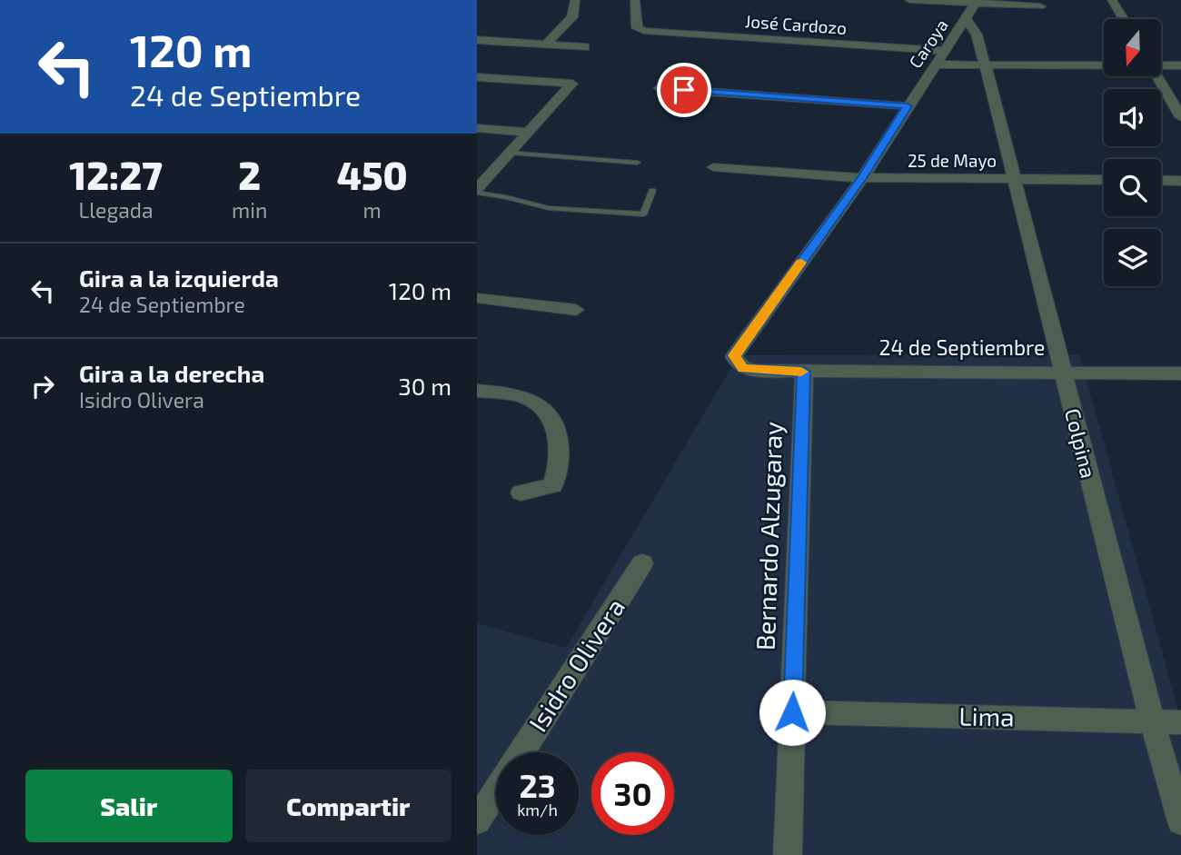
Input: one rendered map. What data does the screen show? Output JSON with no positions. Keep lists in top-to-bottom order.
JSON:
{
  "streets": {
    "street": [
      "José Cardozo",
      "Caroya",
      "25 de Mayo",
      "24 de Septiembre",
      "Colpina",
      "Bernardo Alzugaray",
      "Isidro Olivera",
      "Lima"
    ]
  },
  "crossings": [
    ["José Cardozo", "Caroya"],
    ["Caroya", "Colpina"],
    ["25 de Mayo", "24 de Septiembre"],
    ["25 de Mayo", "Colpina"],
    ["24 de Septiembre", "Colpina"],
    ["24 de Septiembre", "Bernardo Alzugaray"],
    ["Colpina", "Lima"],
    ["Bernardo Alzugaray", "Lima"]
  ],
  "north": "bottom",
  "page": {
    "turn": ["120 m", "24 de Septiembre"],
    "eta": [
      "12:27",
      "Llegada",
      "2",
      "min",
      "450",
      "m"
    ],
    "list": [
      {
        "name": "Gira a la izquierda",
        "note": "24 de Septiembre",
        "value": "120 m"
      },
      {
        "name": "Gira a la derecha",
        "note": "Isidro Olivera",
        "value": "30 m"
      }
    ],
    "speed": "23 km/h",
    "limit": "30",
    "buttons": ["Salir", "Compartir"]
  }
}
